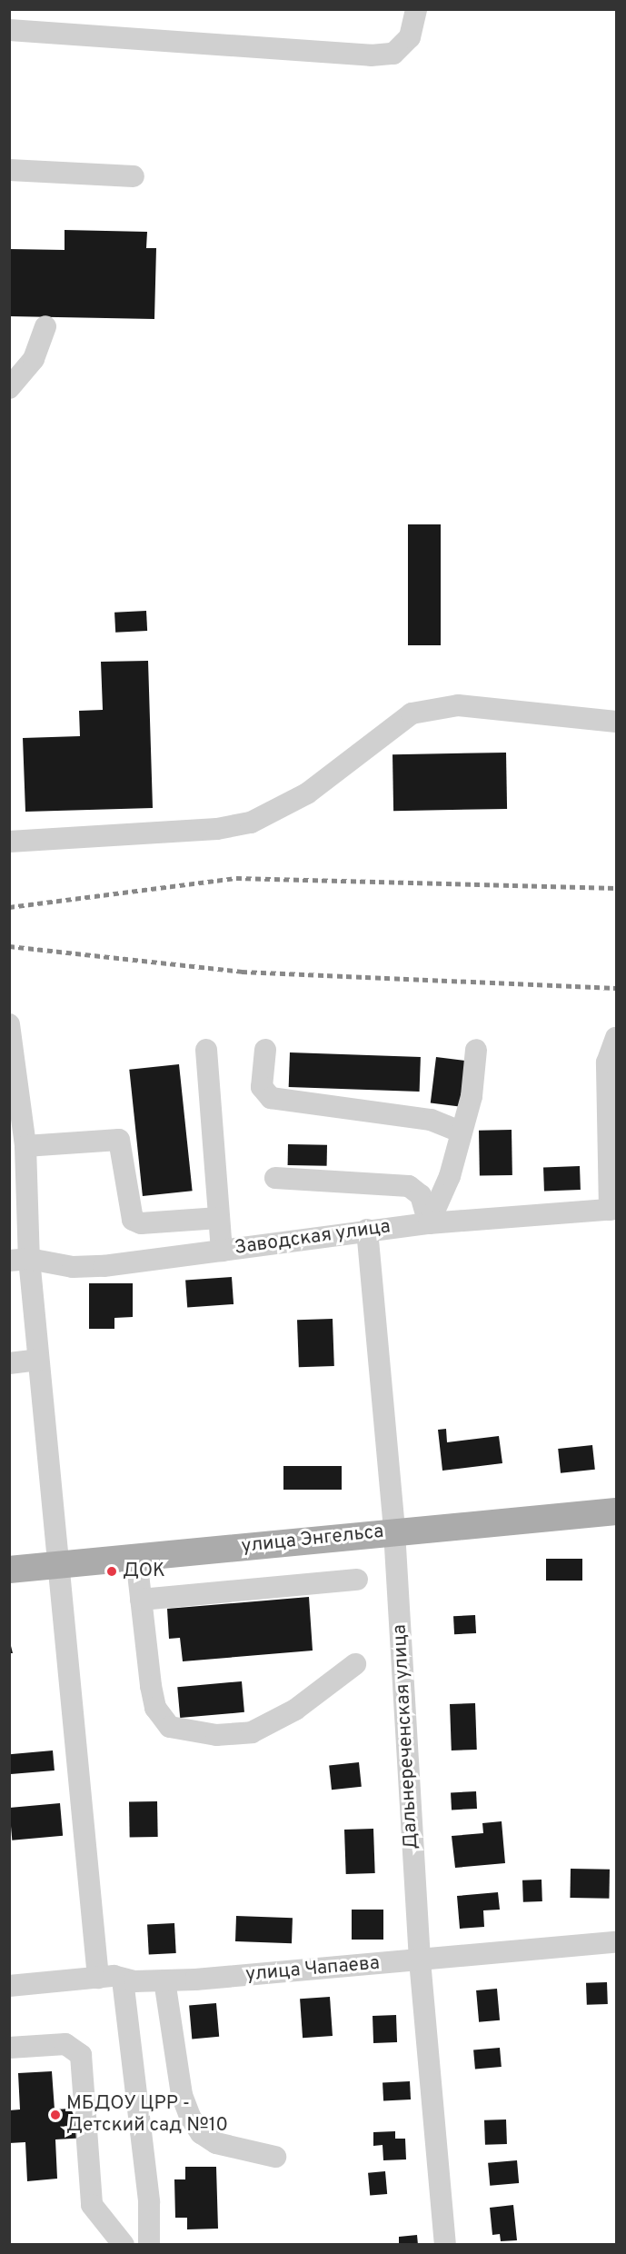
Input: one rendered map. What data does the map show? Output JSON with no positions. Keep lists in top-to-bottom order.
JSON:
{
  "streets": {
    "main road": ["улица Энгельса"],
    "street": ["Заводская улица", "Дальнереченская улица", "улица Чапаева"]
  },
  "crossings": [
    ["Заводская улица", "Дальнереченская улица"],
    ["улица Энгельса", "Дальнереченская улица"],
    ["Дальнереченская улица", "улица Чапаева"]
  ],
  "places": ["ДОК", "МБДОУ ЦРР - Детский сад №10"]
}
